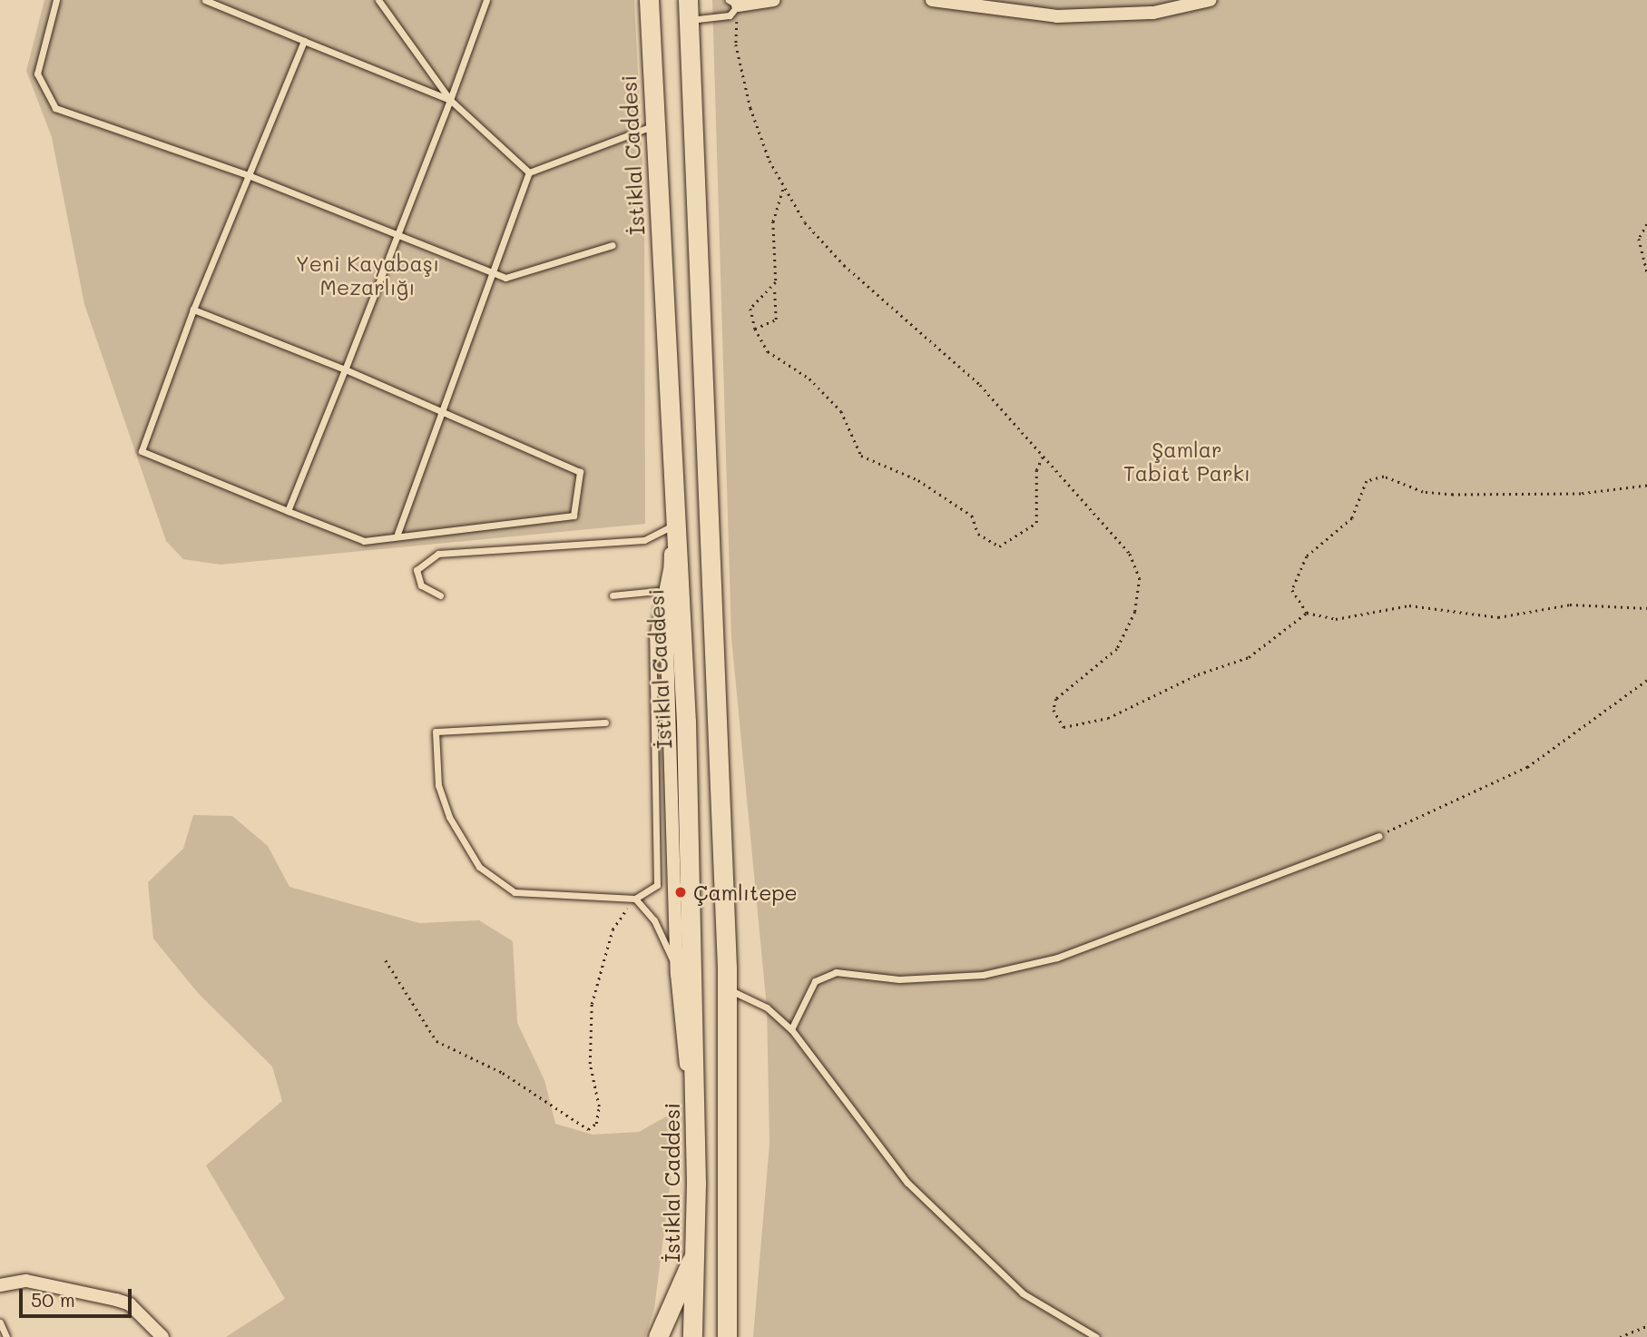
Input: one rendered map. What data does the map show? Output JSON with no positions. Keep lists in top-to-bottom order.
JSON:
{
  "streets": {
    "main road": ["İstiklal Caddesi"]
  },
  "parks": ["Yeni Kayabaşı Mezarlığı", "Şamlar Tabiat Parkı"],
  "places": ["Çamlıtepe"],
  "scale_bar": "50 m"
}
